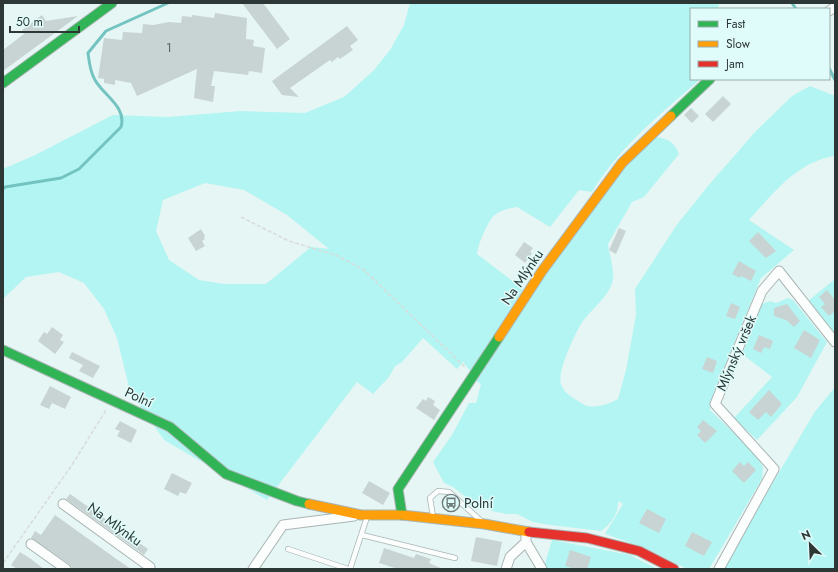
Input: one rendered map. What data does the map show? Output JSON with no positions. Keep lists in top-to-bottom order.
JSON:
{
  "streets": {
    "street": ["Na Mlýnku", "Mlýnský vršek", "Polní"]
  },
  "crossings": [
    ["Na Mlýnku", "Polní"]
  ],
  "places": {
    "bus stop": ["Polní"]
  },
  "house_numbers": ["1"],
  "legend": ["Fast", "Slow", "Jam"],
  "scale_bar": "50 m",
  "north": "top left"
}
